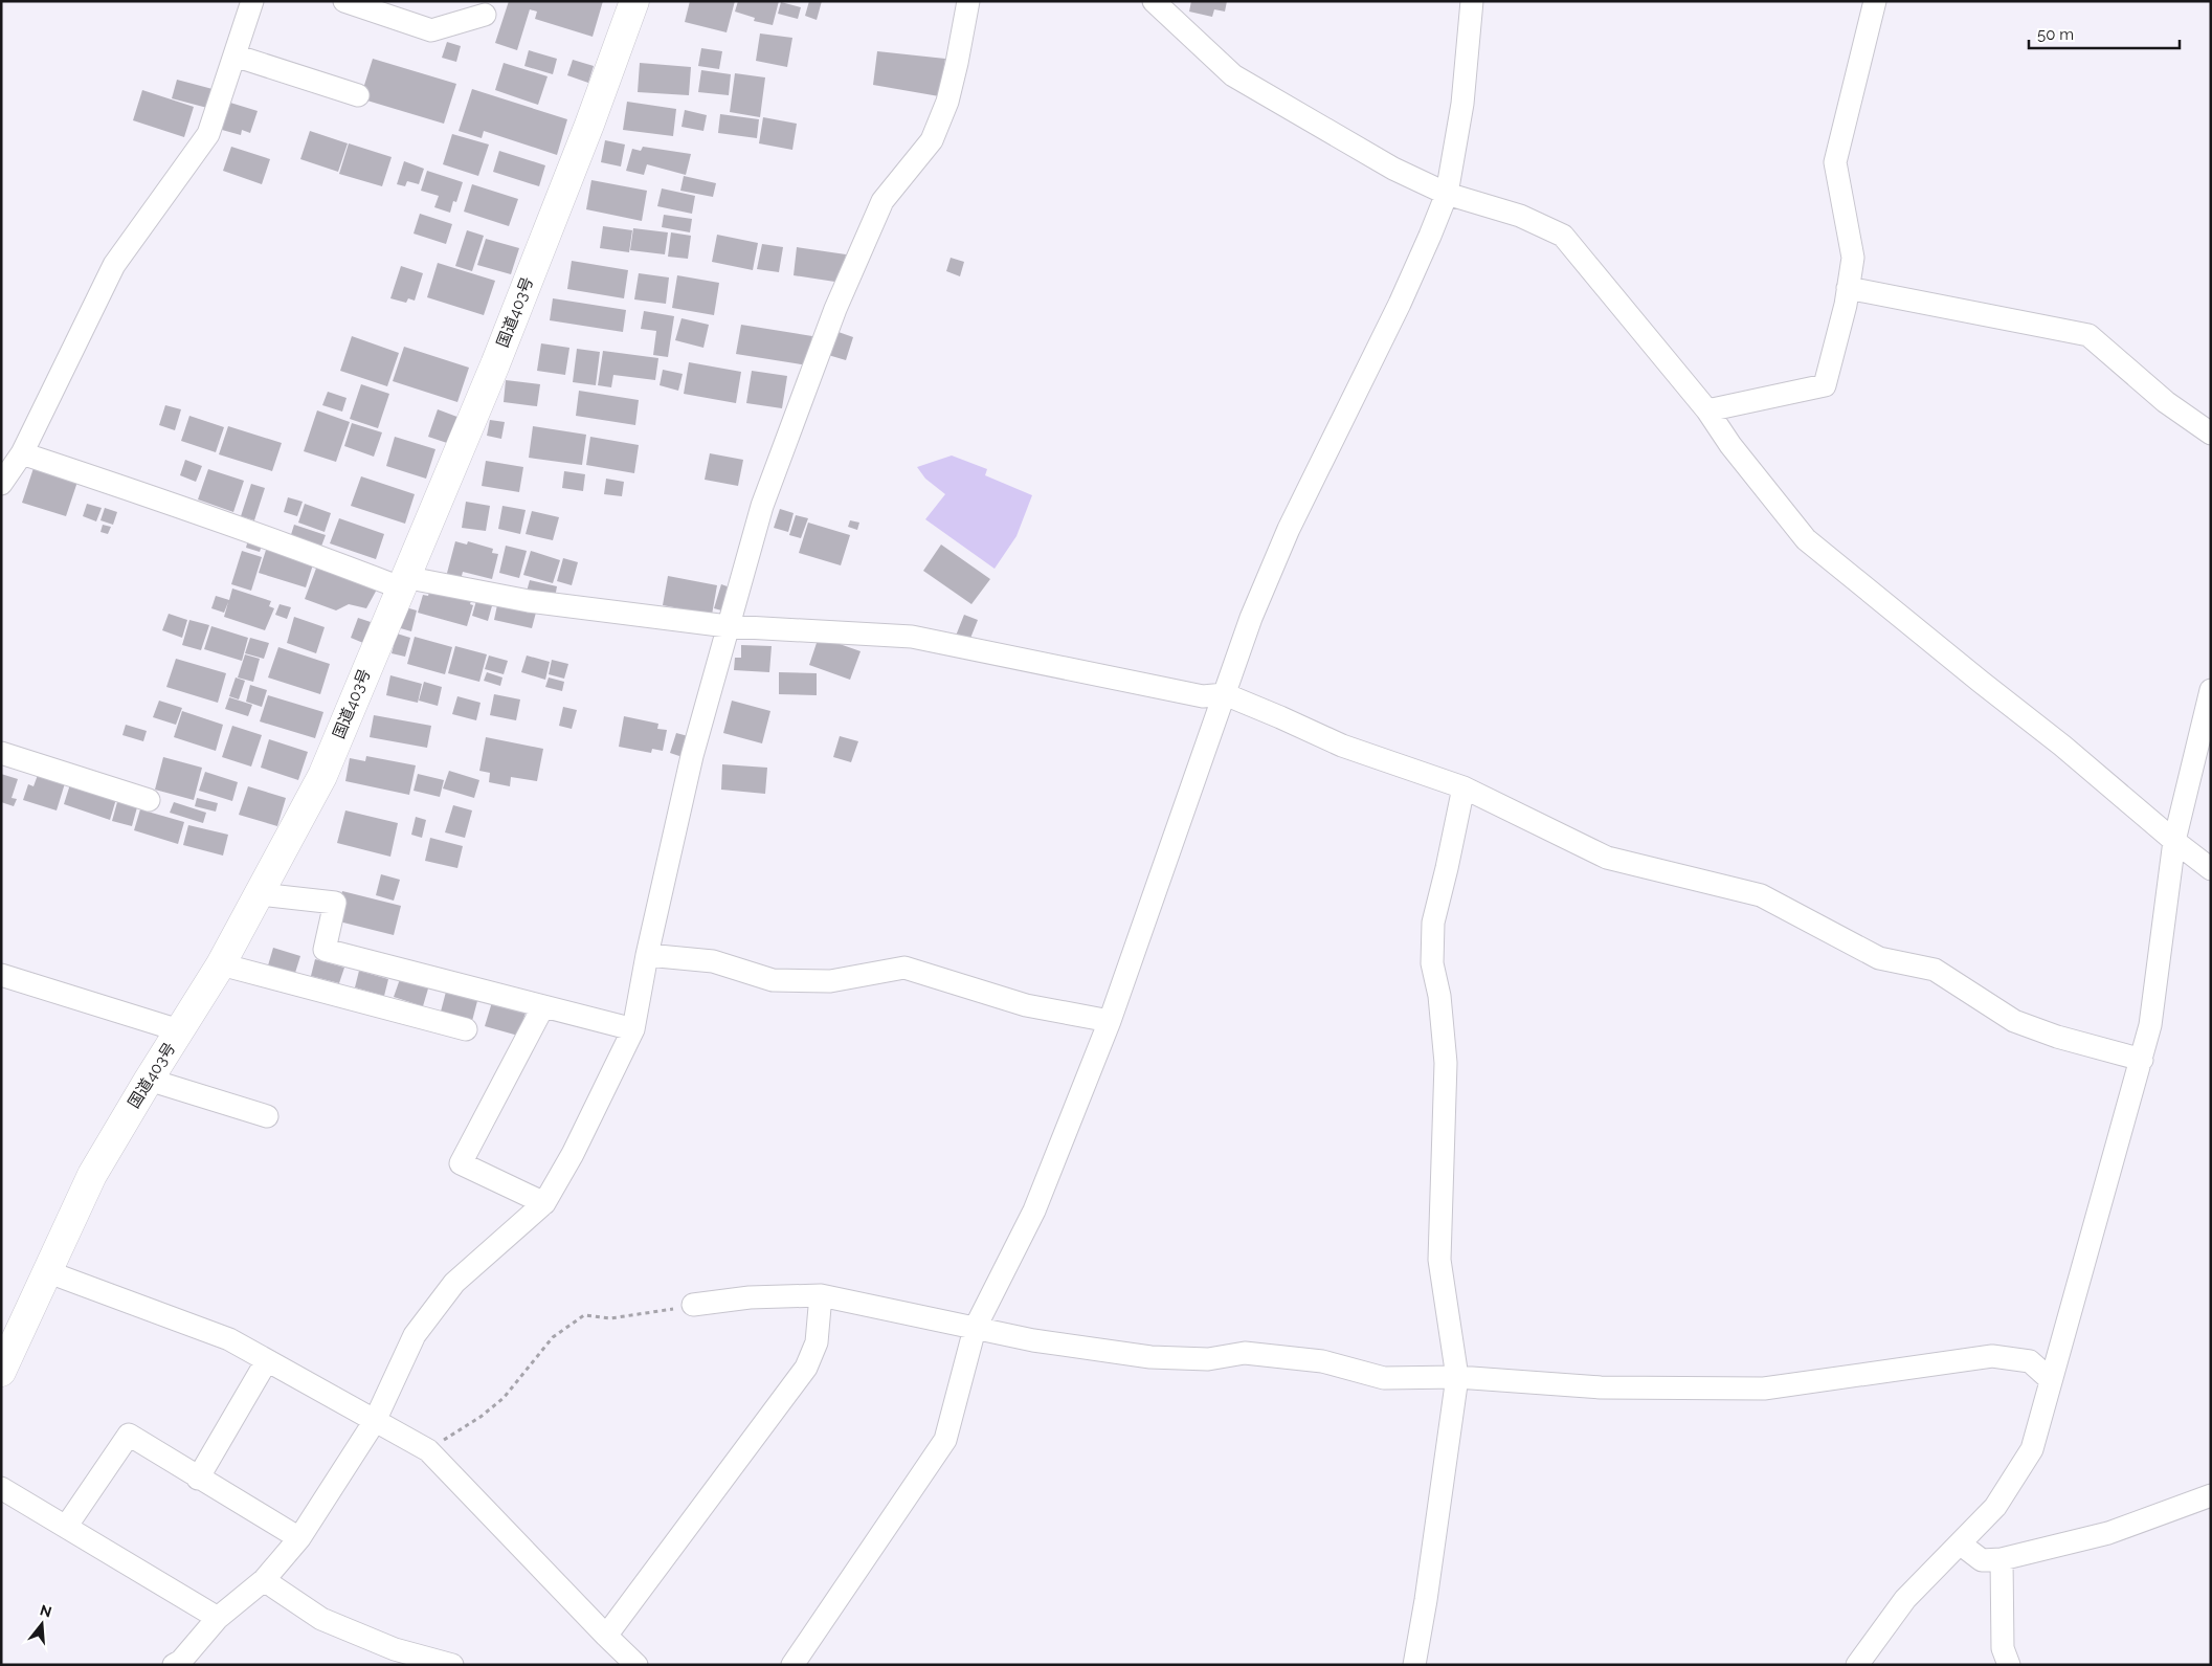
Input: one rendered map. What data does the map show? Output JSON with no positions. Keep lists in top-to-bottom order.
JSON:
{
  "streets": {
    "highway": ["国道403号"]
  },
  "scale_bar": "50 m",
  "north": "top"
}
